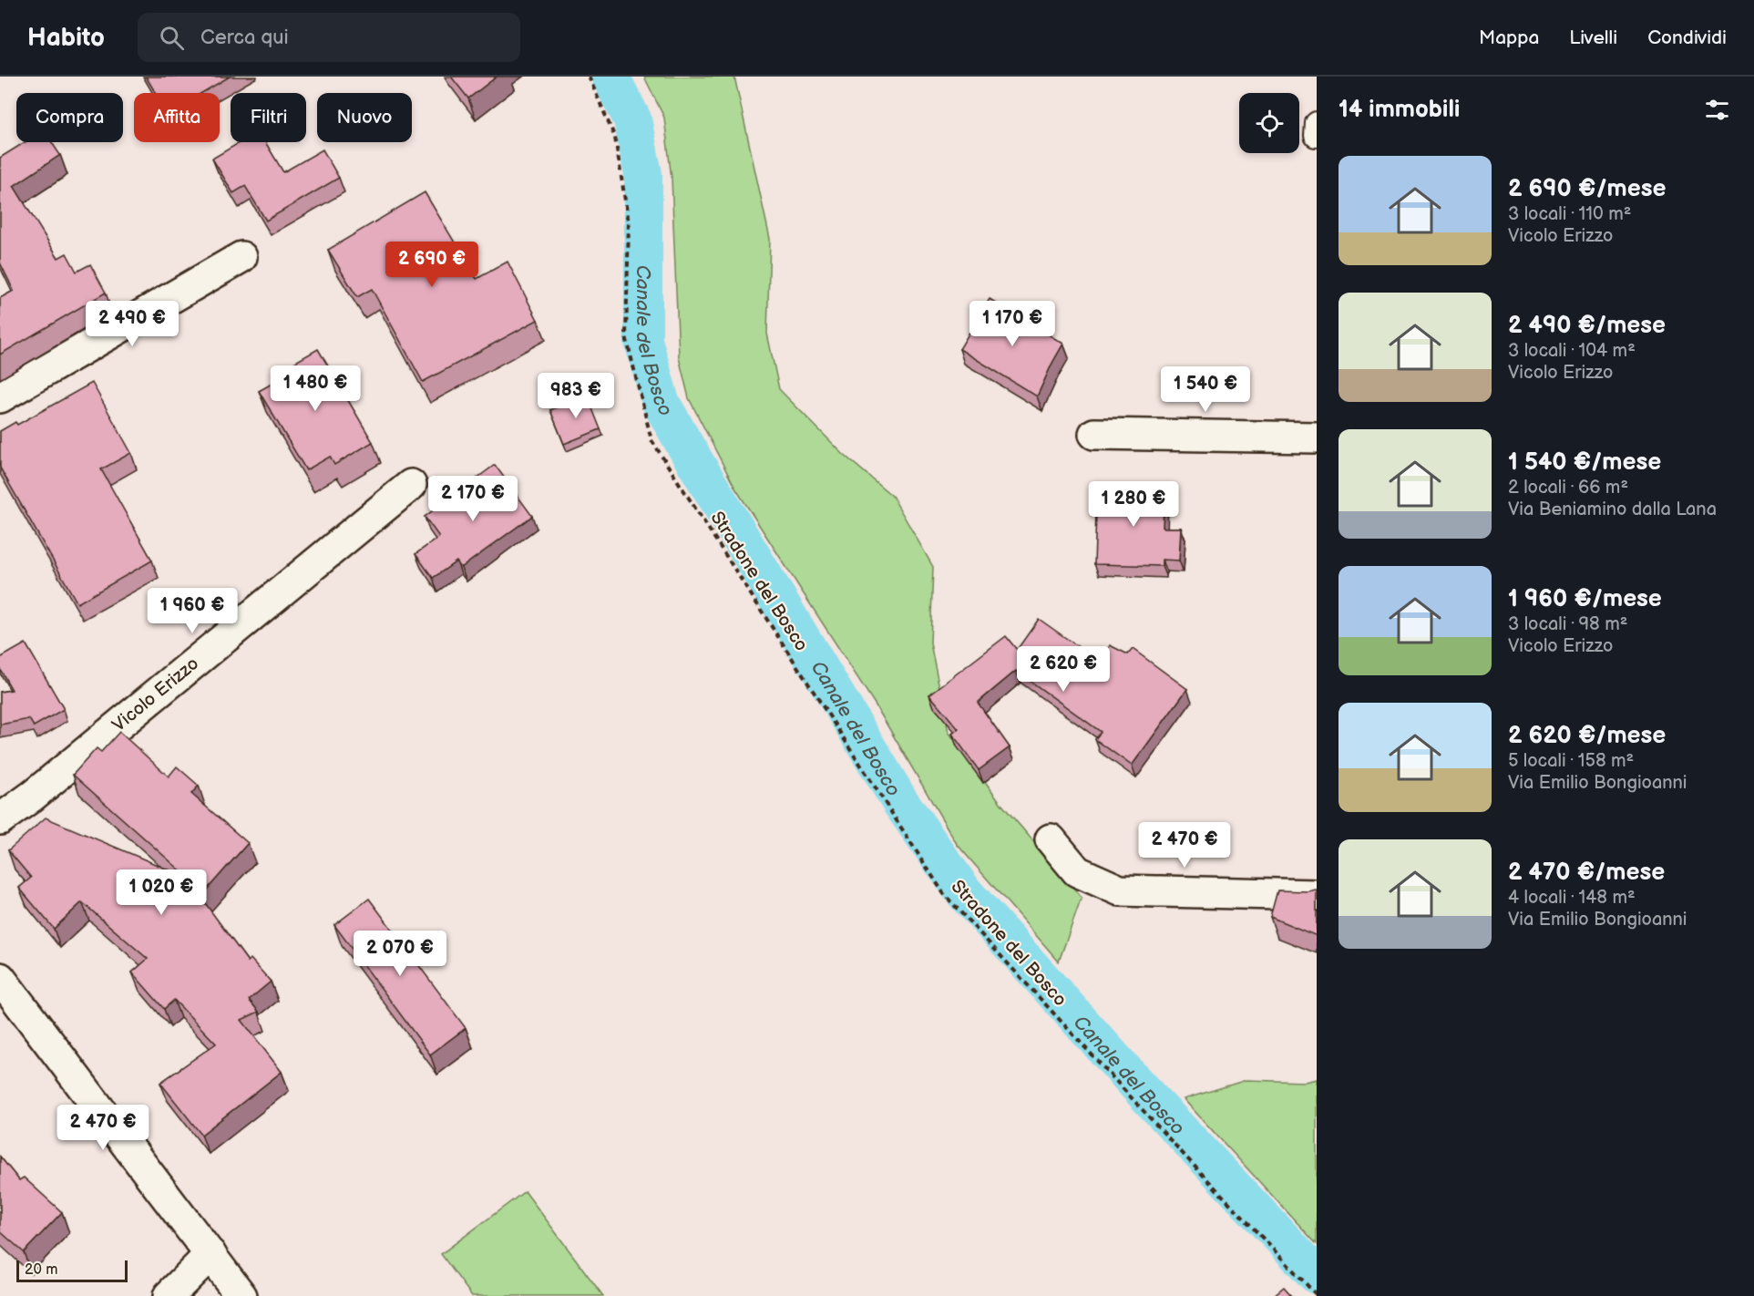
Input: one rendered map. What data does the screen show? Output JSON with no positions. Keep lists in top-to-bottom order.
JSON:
{
  "streets": {
    "street": ["Vicolo Erizzo"],
    "path": ["Stradone del Bosco"]
  },
  "water": ["Canale del Bosco"],
  "scale_bar": "20 m",
  "page": {
    "header": "Habito",
    "search": "Cerca qui",
    "nav": ["Mappa", "Livelli", "Condividi"],
    "heading": "14 immobili",
    "chip": [
      "Compra",
      "Affitta",
      "Filtri",
      "Nuovo"
    ],
    "list": [
      {
        "name": "2 690 €/mese",
        "note": "3 locali · 110 m² · Vicolo Erizzo"
      },
      {
        "name": "2 490 €/mese",
        "note": "3 locali · 104 m² · Vicolo Erizzo"
      },
      {
        "name": "1 540 €/mese",
        "note": "2 locali · 66 m² · Via Beniamino dalla Lana"
      },
      {
        "name": "1 960 €/mese",
        "note": "3 locali · 98 m² · Vicolo Erizzo"
      },
      {
        "name": "2 620 €/mese",
        "note": "5 locali · 158 m² · Via Emilio Bongioanni"
      },
      {
        "name": "2 470 €/mese",
        "note": "4 locali · 148 m² · Via Emilio Bongioanni"
      }
    ],
    "price": [
      "2 690 €",
      "2 490 €",
      "1 170 €",
      "1 480 €",
      "1 540 €",
      "983 €",
      "2 170 €",
      "1 280 €",
      "1 960 €",
      "2 620 €",
      "2 470 €",
      "1 020 €",
      "2 070 €",
      "2 470 €"
    ],
    "scale": "20 m"
  }
}
